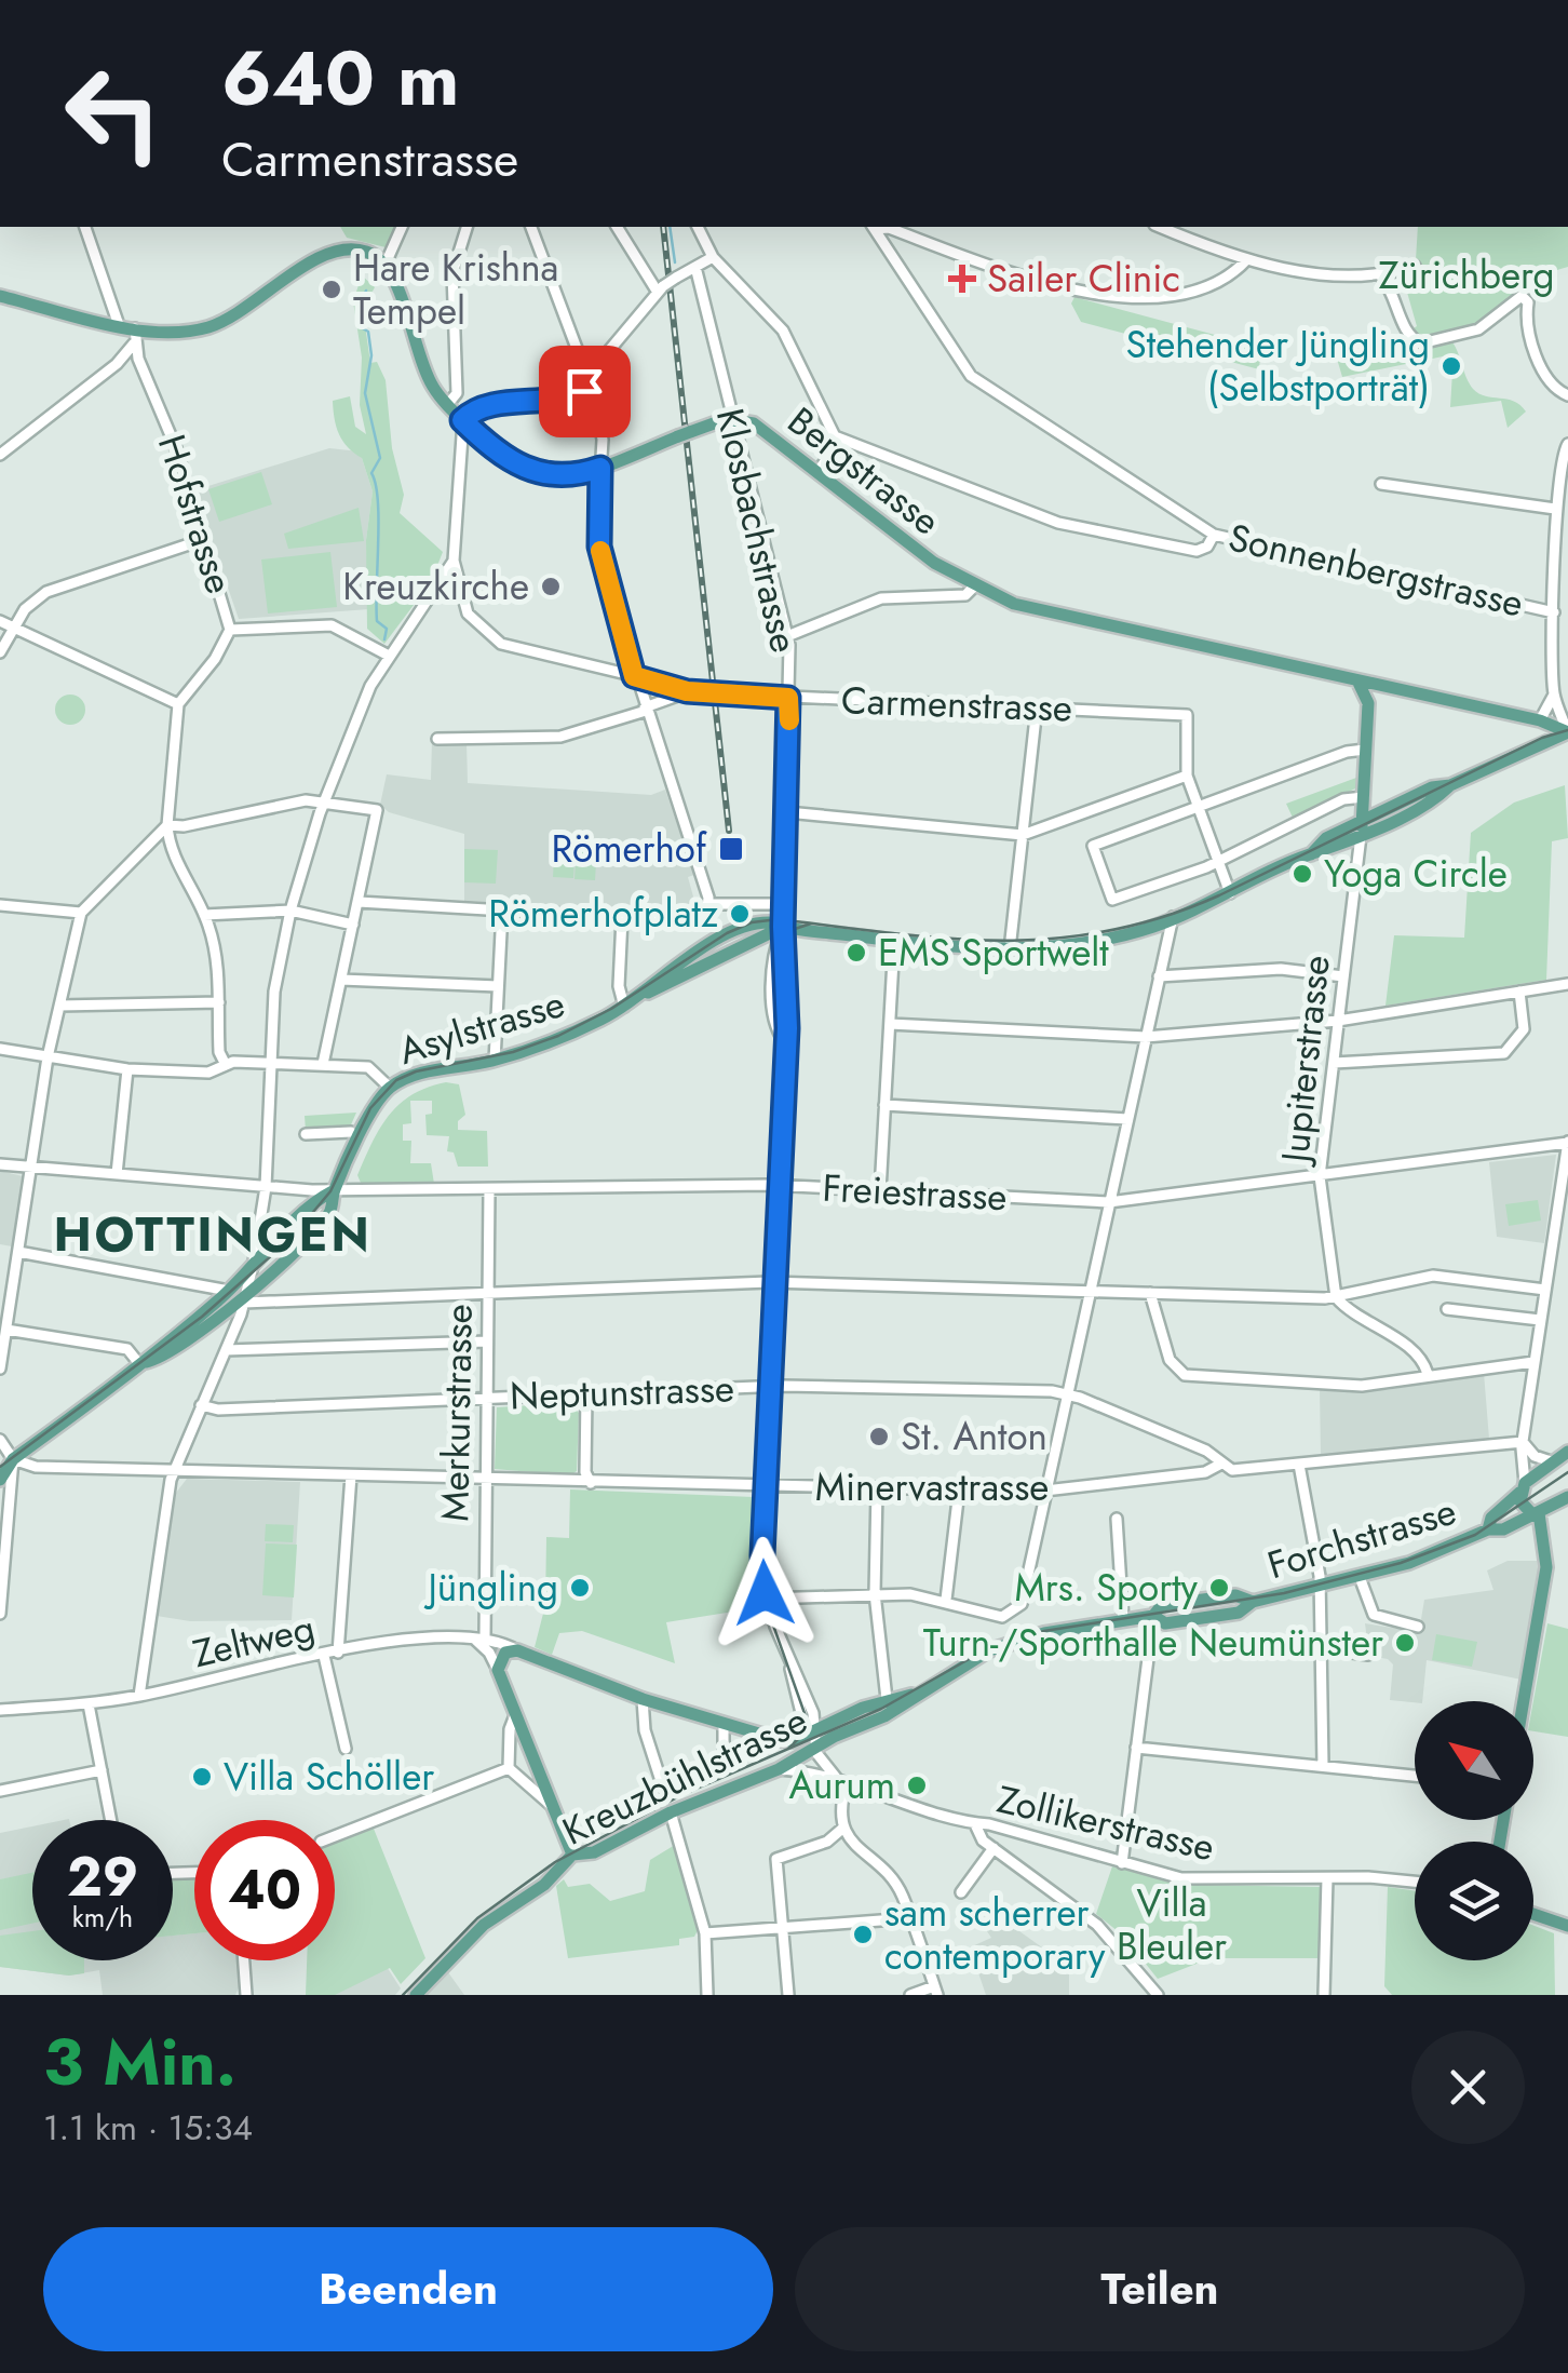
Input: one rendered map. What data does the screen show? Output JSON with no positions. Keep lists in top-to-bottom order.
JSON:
{
  "streets": {
    "main road": [
      "Bergstrasse",
      "Asylstrasse",
      "Jupiterstrasse",
      "Forchstrasse",
      "Zeltweg",
      "Kreuzbühlstrasse"
    ],
    "street": [
      "Hofstrasse",
      "Klosbachstrasse",
      "Sonnenbergstrasse",
      "Carmenstrasse",
      "Freiestrasse",
      "Neptunstrasse",
      "Merkurstrasse",
      "Minervastrasse",
      "Zollikerstrasse"
    ]
  },
  "crossings": [
    ["Bergstrasse", "Klosbachstrasse"],
    ["Bergstrasse", "Jupiterstrasse"],
    ["Klosbachstrasse", "Carmenstrasse"],
    ["Klosbachstrasse", "Asylstrasse"],
    ["Klosbachstrasse", "Freiestrasse"],
    ["Klosbachstrasse", "Neptunstrasse"],
    ["Klosbachstrasse", "Minervastrasse"],
    ["Klosbachstrasse", "Forchstrasse"],
    ["Klosbachstrasse", "Zeltweg"],
    ["Klosbachstrasse", "Kreuzbühlstrasse"],
    ["Jupiterstrasse", "Freiestrasse"],
    ["Freiestrasse", "Merkurstrasse"],
    ["Neptunstrasse", "Merkurstrasse"],
    ["Neptunstrasse", "Minervastrasse"],
    ["Merkurstrasse", "Minervastrasse"],
    ["Merkurstrasse", "Zeltweg"],
    ["Forchstrasse", "Zeltweg"],
    ["Forchstrasse", "Kreuzbühlstrasse"],
    ["Kreuzbühlstrasse", "Zollikerstrasse"]
  ],
  "districts": ["HOTTINGEN"],
  "parks": ["Zürichberg", "Villa Bleuler"],
  "places": {
    "health": ["Sailer Clinic"],
    "other": [
      "Hare Krishna Tempel",
      "Stehender Jüngling (Selbstporträt)",
      "Kreuzkirche",
      "Yoga Circle",
      "Römerhofplatz",
      "EMS Sportwelt",
      "St. Anton",
      "Jüngling",
      "Mrs. Sporty",
      "Turn-/Sporthalle Neumünster",
      "Villa Schöller",
      "Aurum",
      "sam scherrer contemporary"
    ],
    "transit": ["Römerhof"]
  },
  "north": "top left",
  "page": {
    "turn": ["640 m", "Carmenstrasse"],
    "speed": "29 km/h",
    "limit": "40",
    "heading": ["3 Min.", "1.1 km · 15:34"],
    "buttons": ["Beenden", "Teilen"]
  }
}
